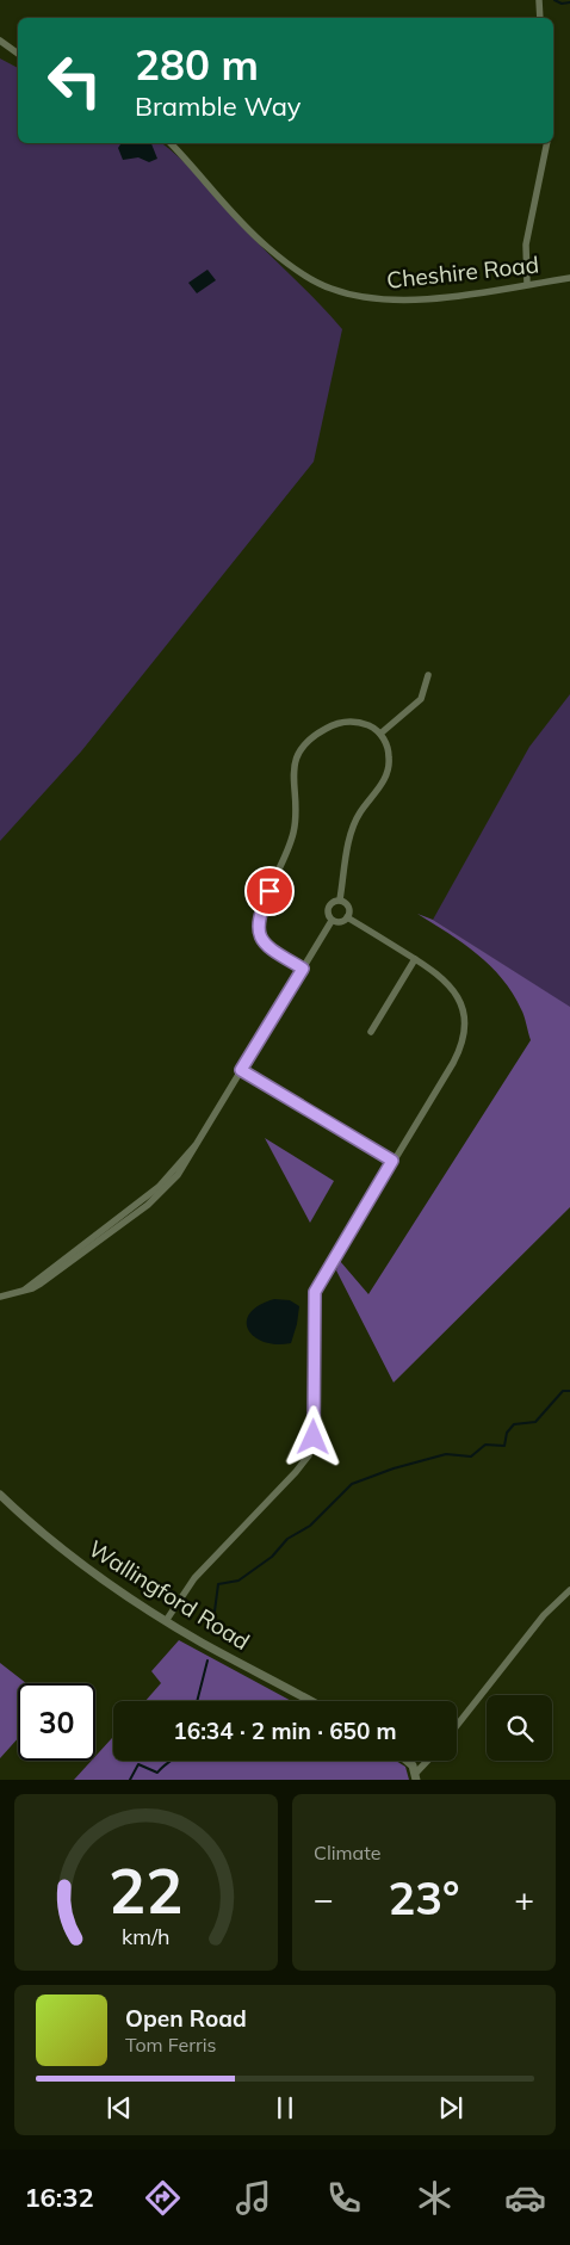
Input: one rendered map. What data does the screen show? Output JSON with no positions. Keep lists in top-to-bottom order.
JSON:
{
  "streets": {
    "street": ["Cheshire Road", "Wallingford Road"]
  },
  "page": {
    "turn": ["280 m", "Bramble Way"],
    "limit": "30",
    "trip": "16:34 · 2 min · 650 m",
    "tile": "Climate",
    "heat": ["−", "23°", "+"],
    "song": ["Open Road", "Tom Ferris"],
    "tabs": "16:32",
    "gauge": ["22", "km/h"]
  }
}
